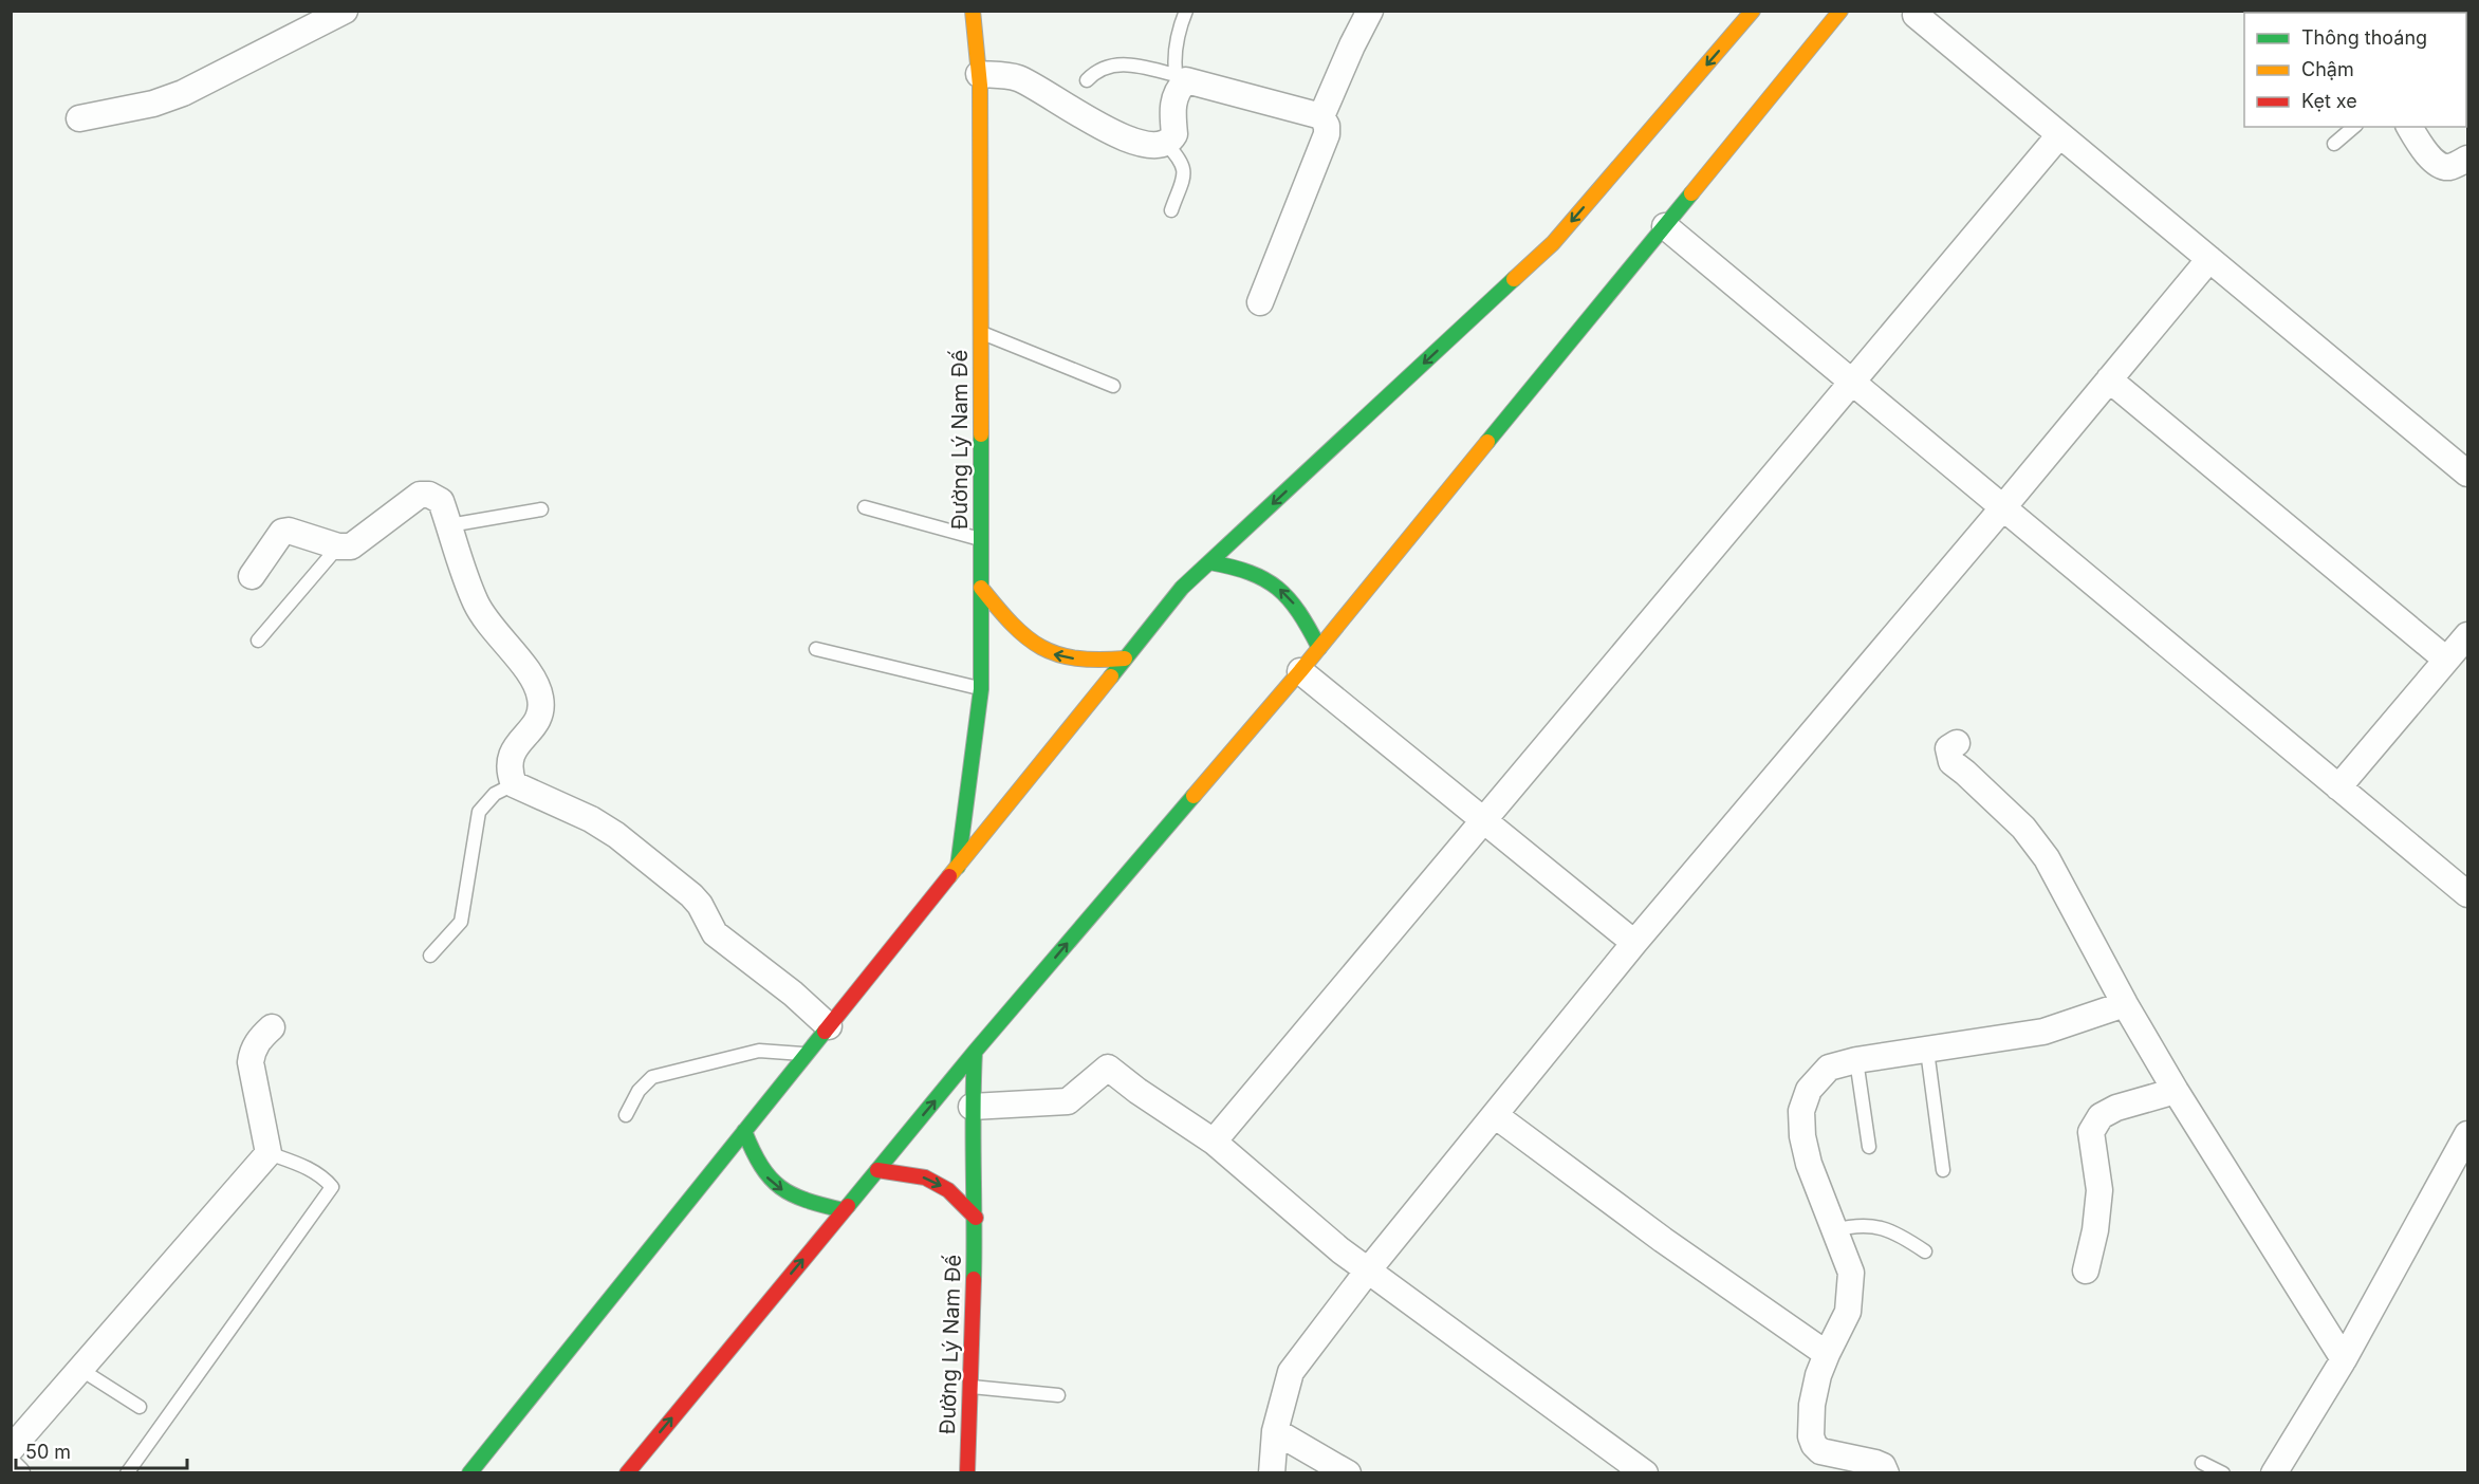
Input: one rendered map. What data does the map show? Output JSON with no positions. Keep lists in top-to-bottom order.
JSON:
{
  "streets": {
    "street": ["Đường Lý Nam Đế"]
  },
  "legend": ["Thông thoáng", "Chậm", "Kẹt xe"],
  "scale_bar": "50 m"
}
